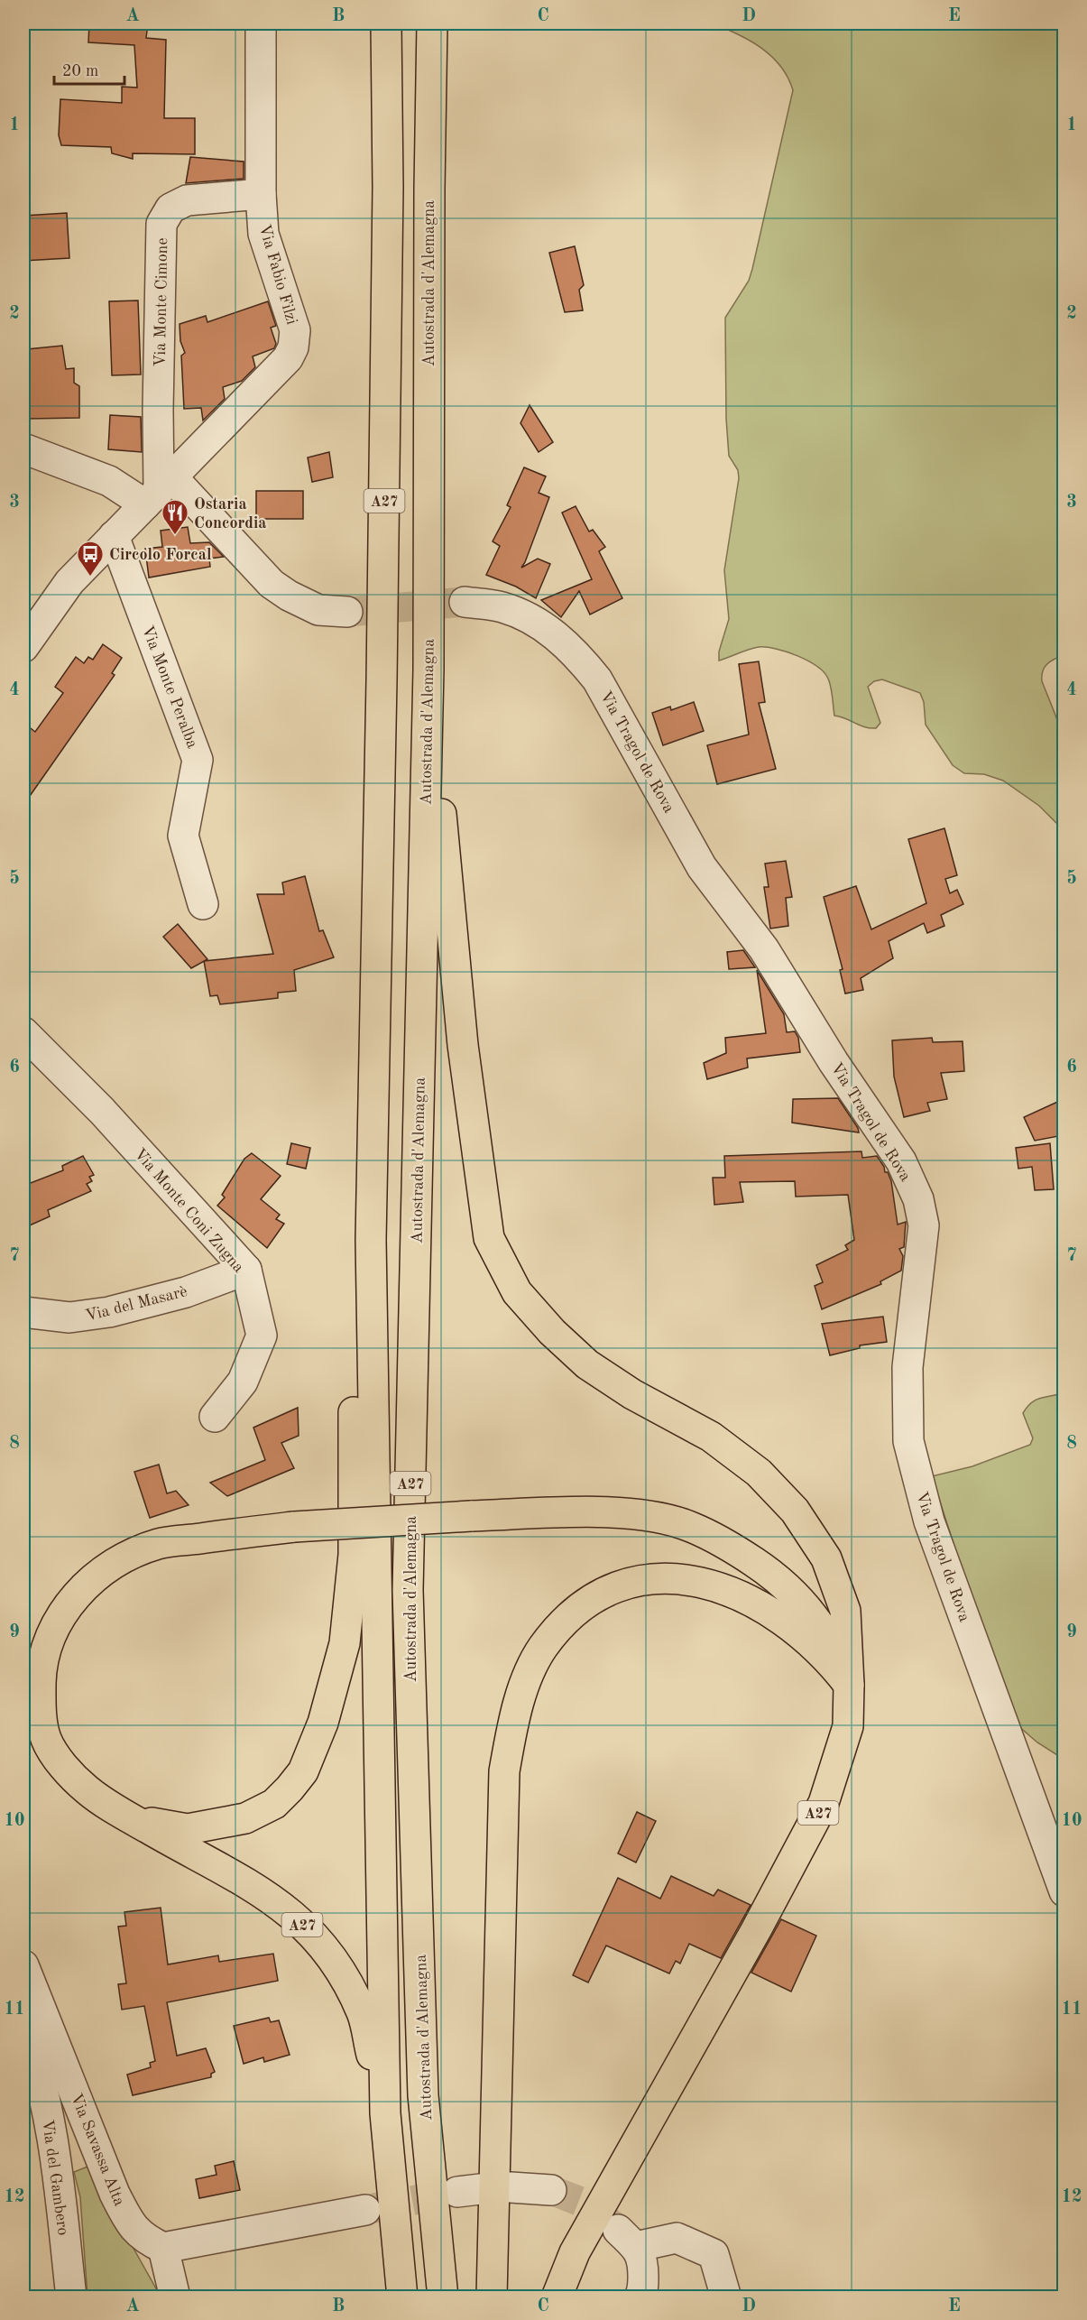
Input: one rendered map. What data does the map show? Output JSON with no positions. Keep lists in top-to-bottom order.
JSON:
{
  "streets": {
    "highway": ["Autostrada d'Alemagna", "A27"],
    "street": [
      "Via Fabio Filzi",
      "Via Monte Cimone",
      "Via Monte Peralba",
      "Via Tragol de Rova",
      "Via Monte Coni Zugna",
      "Via del Masarè",
      "Via Savassa Alta",
      "Via del Gambero"
    ]
  },
  "crossings": [
    ["Via Fabio Filzi", "Via Monte Cimone"],
    ["Via Fabio Filzi", "Via Monte Peralba"],
    ["Autostrada d'Alemagna", "A27"],
    ["Via Monte Coni Zugna", "Via del Masarè"]
  ],
  "places": {
    "restaurant": ["Ostaria Concordia"],
    "bus stop": ["Circolo Forcal"]
  },
  "scale_bar": "20 m",
  "grid": {
    "columns": [
      "A",
      "B",
      "C",
      "D",
      "E"
    ],
    "rows": [
      "1",
      "2",
      "3",
      "4",
      "5",
      "6",
      "7",
      "8",
      "9",
      "10",
      "11",
      "12"
    ]
  }
}
